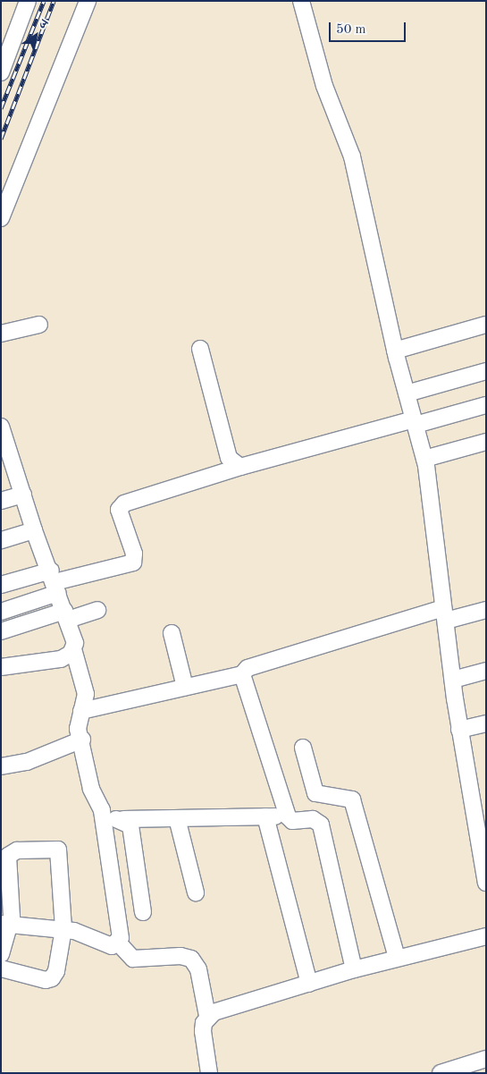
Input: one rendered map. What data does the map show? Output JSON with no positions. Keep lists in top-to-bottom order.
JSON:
{
  "scale_bar": "50 m",
  "north": "top right"
}
